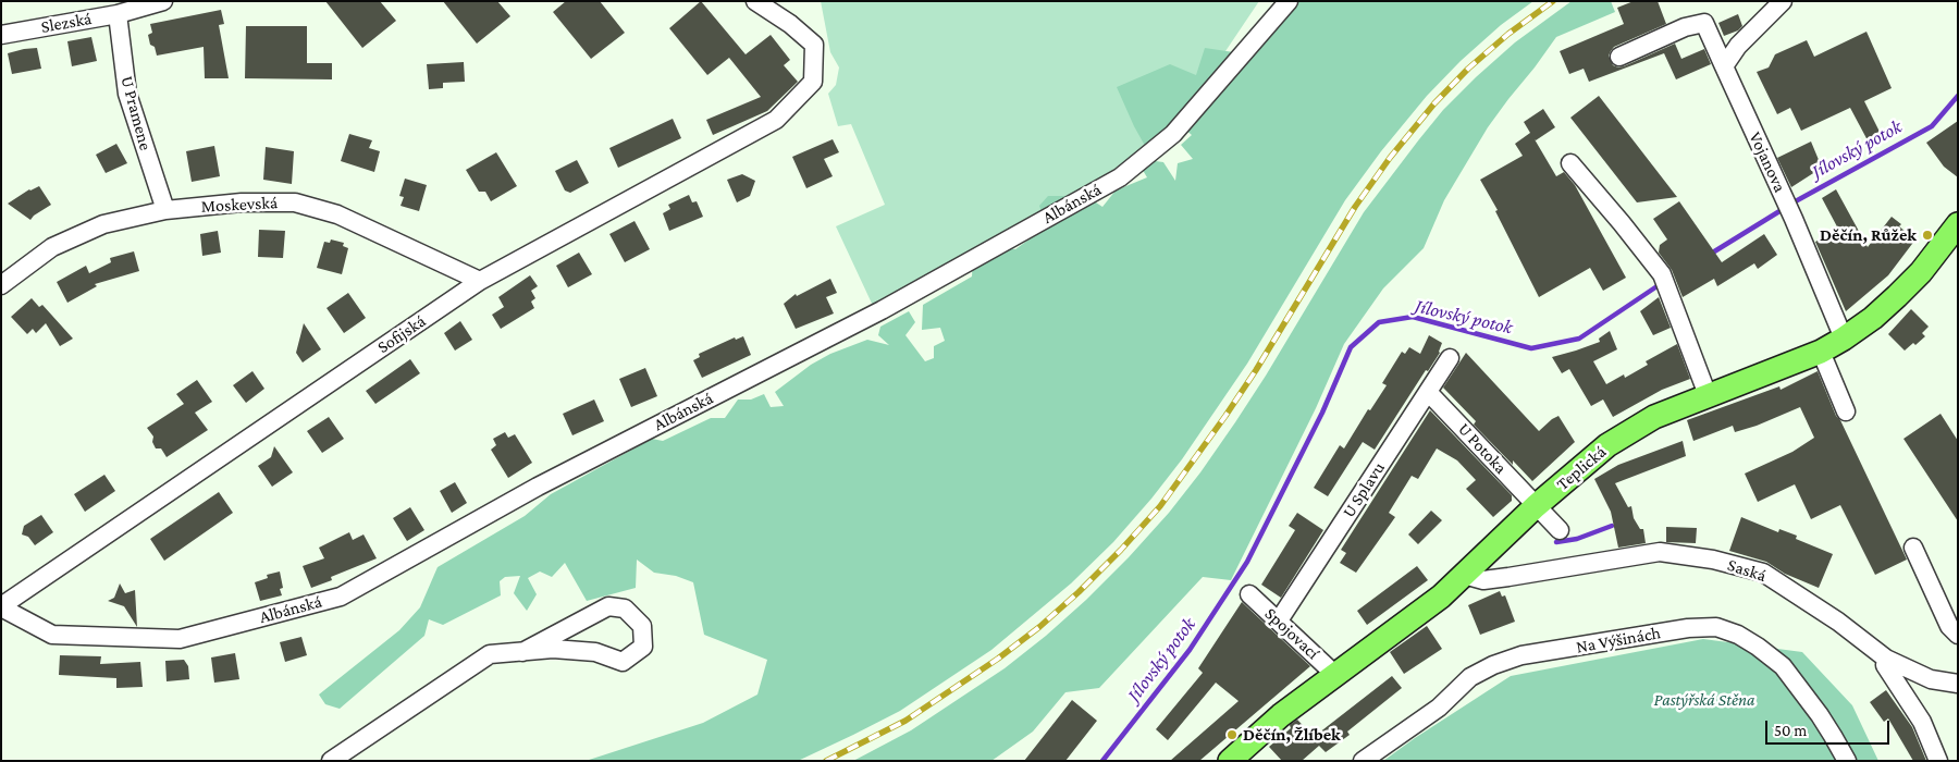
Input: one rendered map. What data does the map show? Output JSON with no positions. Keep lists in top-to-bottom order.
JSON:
{
  "streets": {
    "main road": ["Teplická"],
    "street": [
      "Slezská",
      "U Pramene",
      "Vojanova",
      "Albánská",
      "Moskevská",
      "Sofijská",
      "U Potoka",
      "U Splavu",
      "Saská",
      "Spojovací",
      "Na Výšinách"
    ]
  },
  "crossings": [
    ["Slezská", "U Pramene"],
    ["U Pramene", "Moskevská"],
    ["Vojanova", "Teplická"],
    ["Albánská", "Sofijská"],
    ["Moskevská", "Sofijská"],
    ["U Potoka", "Teplická"],
    ["U Potoka", "U Splavu"],
    ["Teplická", "Saská"],
    ["Teplická", "Spojovací"],
    ["U Splavu", "Spojovací"]
  ],
  "water": ["Jílovský potok"],
  "parks": ["Pastýřská Stěna"],
  "places": ["Děčín, Růžek", "Děčín, Žlíbek"],
  "scale_bar": "50 m"
}
